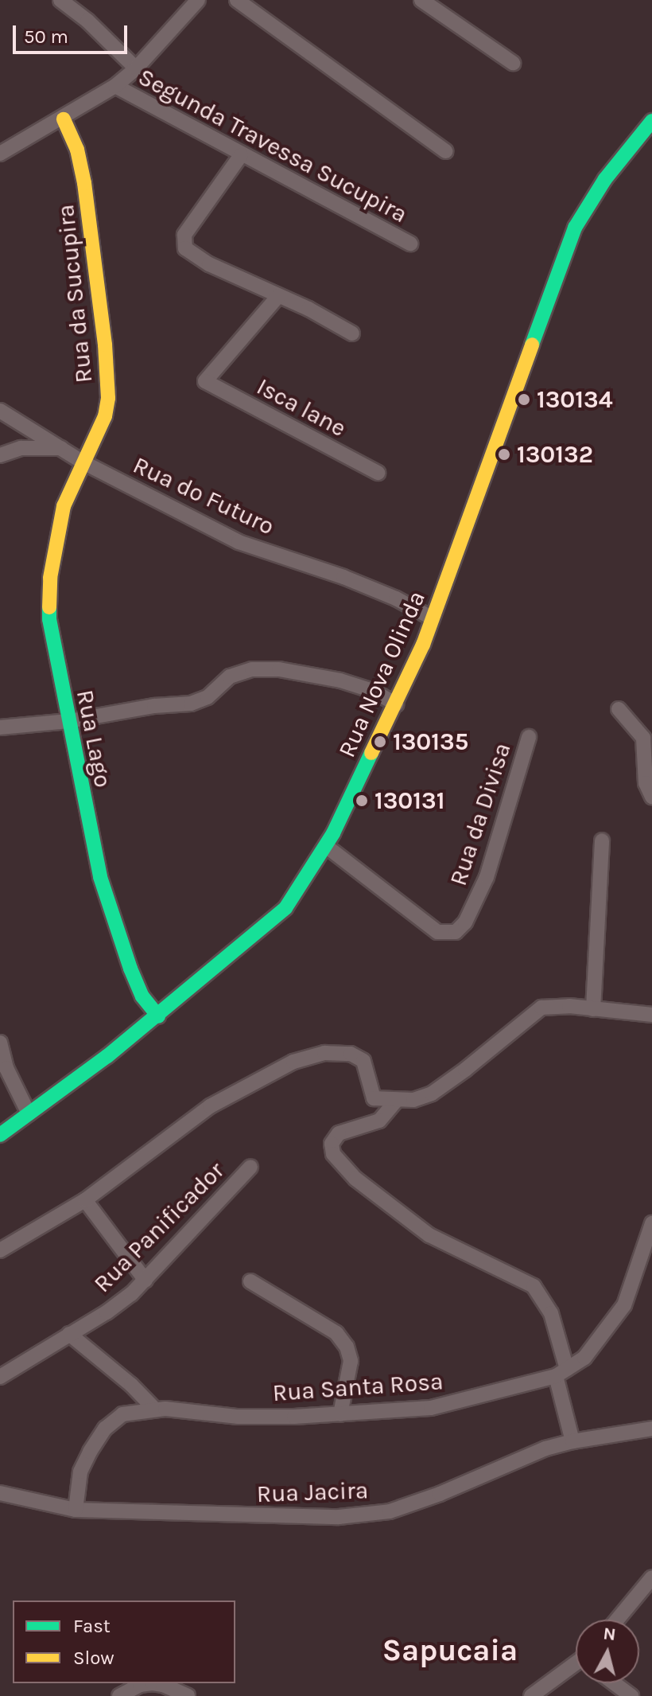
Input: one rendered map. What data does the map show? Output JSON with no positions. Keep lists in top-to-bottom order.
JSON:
{
  "streets": {
    "street": [
      "Segunda Travessa Sucupira",
      "Rua da Sucupira",
      "Isca lane",
      "Rua do Futuro",
      "Rua Nova Olinda",
      "Rua Lago",
      "Rua da Divisa",
      "Rua Panificador",
      "Rua Santa Rosa",
      "Rua Jacira"
    ]
  },
  "crossings": [
    ["Rua da Sucupira", "Rua do Futuro"],
    ["Rua da Sucupira", "Rua Lago"],
    ["Rua do Futuro", "Rua Nova Olinda"],
    ["Rua do Futuro", "Rua Lago"],
    ["Rua Nova Olinda", "Rua Lago"],
    ["Rua Nova Olinda", "Rua da Divisa"],
    ["Rua Santa Rosa", "Rua Jacira"]
  ],
  "districts": ["Sapucaia"],
  "places": [
    "130134",
    "130132",
    "130135",
    "130131"
  ],
  "legend": ["Fast", "Slow"],
  "scale_bar": "50 m",
  "north": "top"
}
